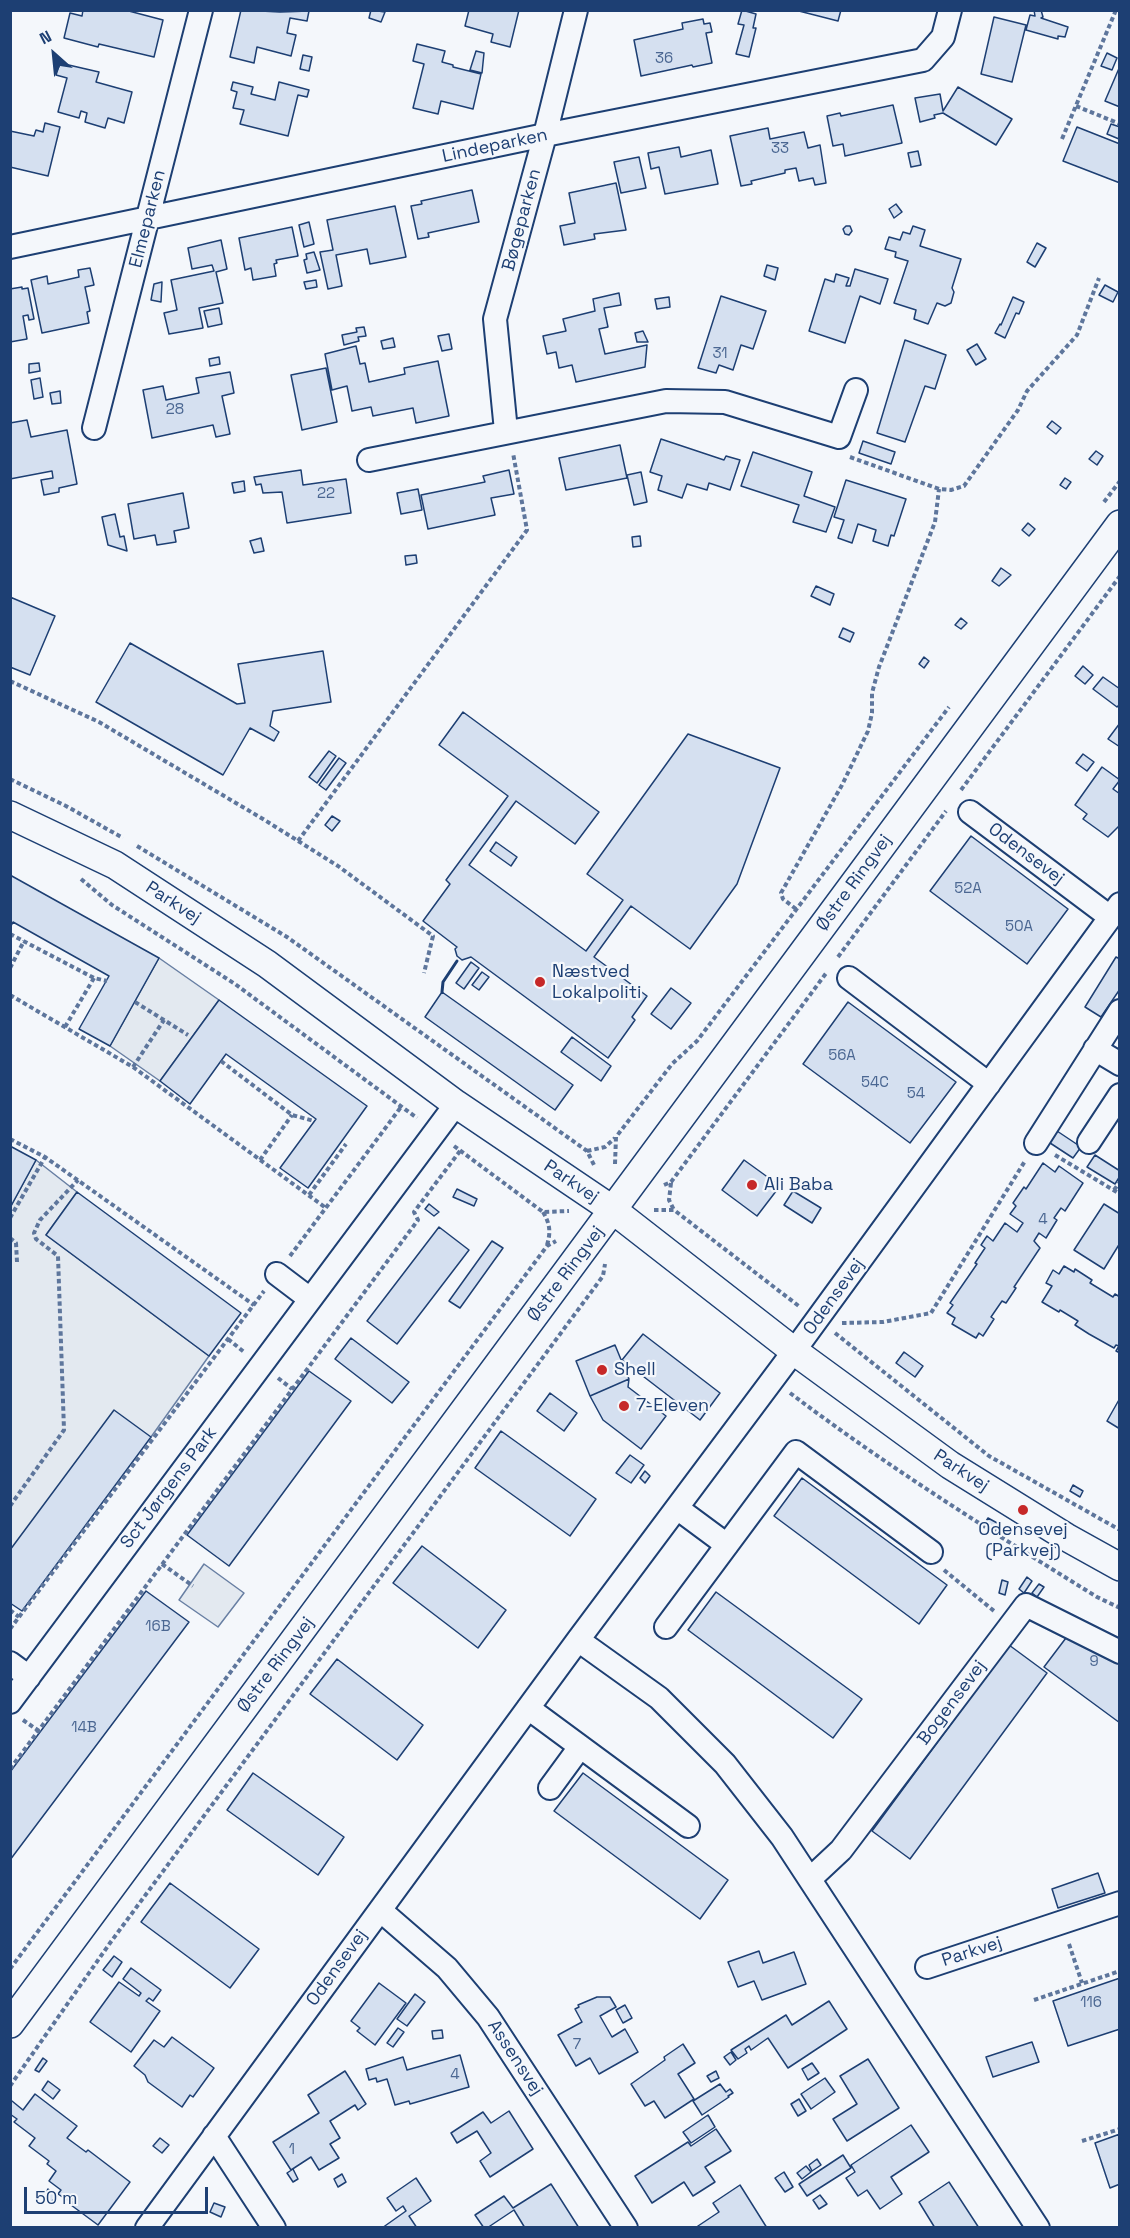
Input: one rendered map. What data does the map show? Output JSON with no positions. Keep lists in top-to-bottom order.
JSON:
{
  "streets": {
    "street": [
      "Lindeparken",
      "Elmeparken",
      "Bøgeparken",
      "Odensevej",
      "Østre Ringvej",
      "Parkvej",
      "Sct Jørgens Park",
      "Bogensevej",
      "Assensvej"
    ]
  },
  "crossings": [
    ["Lindeparken", "Elmeparken"],
    ["Lindeparken", "Bøgeparken"],
    ["Odensevej", "Parkvej"],
    ["Odensevej", "Assensvej"],
    ["Østre Ringvej", "Parkvej"],
    ["Parkvej", "Sct Jørgens Park"]
  ],
  "places": [
    "Næstved Lokalpoliti",
    "Ali Baba",
    "Shell",
    "7-Eleven",
    "Odensevej (Parkvej)"
  ],
  "house_numbers": [
    "36",
    "33",
    "31",
    "28",
    "22",
    "52A",
    "50A",
    "56A",
    "54C",
    "54",
    "4",
    "16B",
    "9",
    "14B",
    "116",
    "7",
    "4",
    "1"
  ],
  "scale_bar": "50 m",
  "north": "top left"
}
